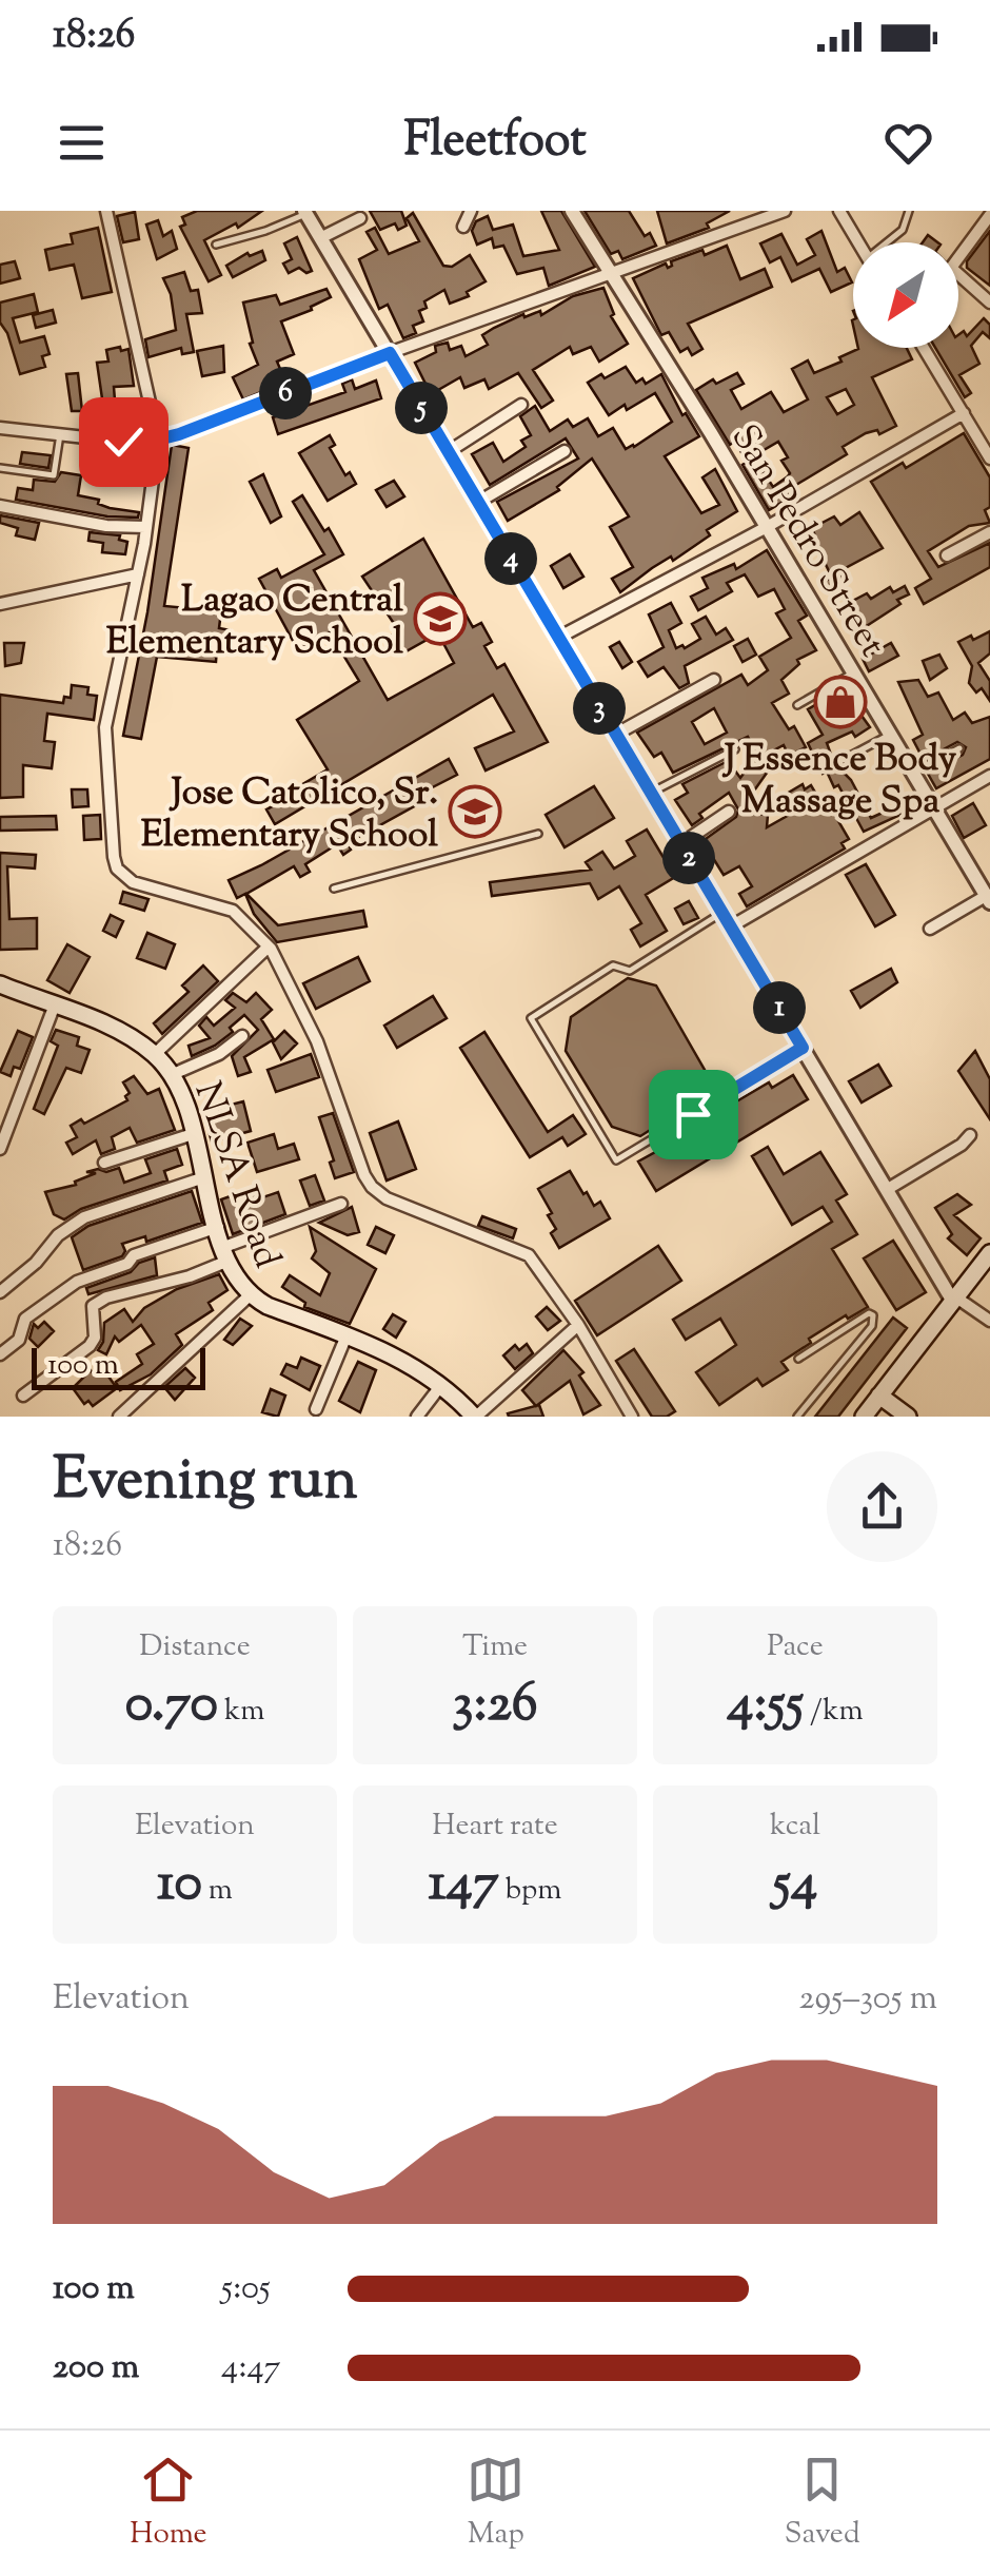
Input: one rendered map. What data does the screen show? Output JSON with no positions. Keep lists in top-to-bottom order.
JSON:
{
  "streets": {
    "main road": ["NLSA Road"],
    "street": ["San Pedro Street"]
  },
  "places": {
    "school or university": ["Lagao Central Elementary School", "Jose Catolico, Sr. Elementary School"],
    "shop": ["J Essence Body Massage Spa"]
  },
  "scale_bar": "100 m",
  "north": "bottom left",
  "page": {
    "status": "18:26",
    "header": "Fleetfoot",
    "pins": [
      "6",
      "5",
      "4",
      "3",
      "2",
      "1"
    ],
    "scale": "100 m",
    "heading": ["Evening run", "18:26"],
    "stats": [
      ["Distance", "0.70 km"],
      ["Time", "3:26"],
      ["Pace", "4:55 /km"],
      ["Elevation", "10 m"],
      ["Heart rate", "147 bpm"],
      ["kcal", "54"]
    ],
    "chart": ["Elevation", "295–305 m"],
    "list": [
      {
        "name": "100 m",
        "note": "5:05"
      },
      {
        "name": "200 m",
        "note": "4:47"
      }
    ],
    "tabs": ["Home", "Map", "Saved"]
  }
}
